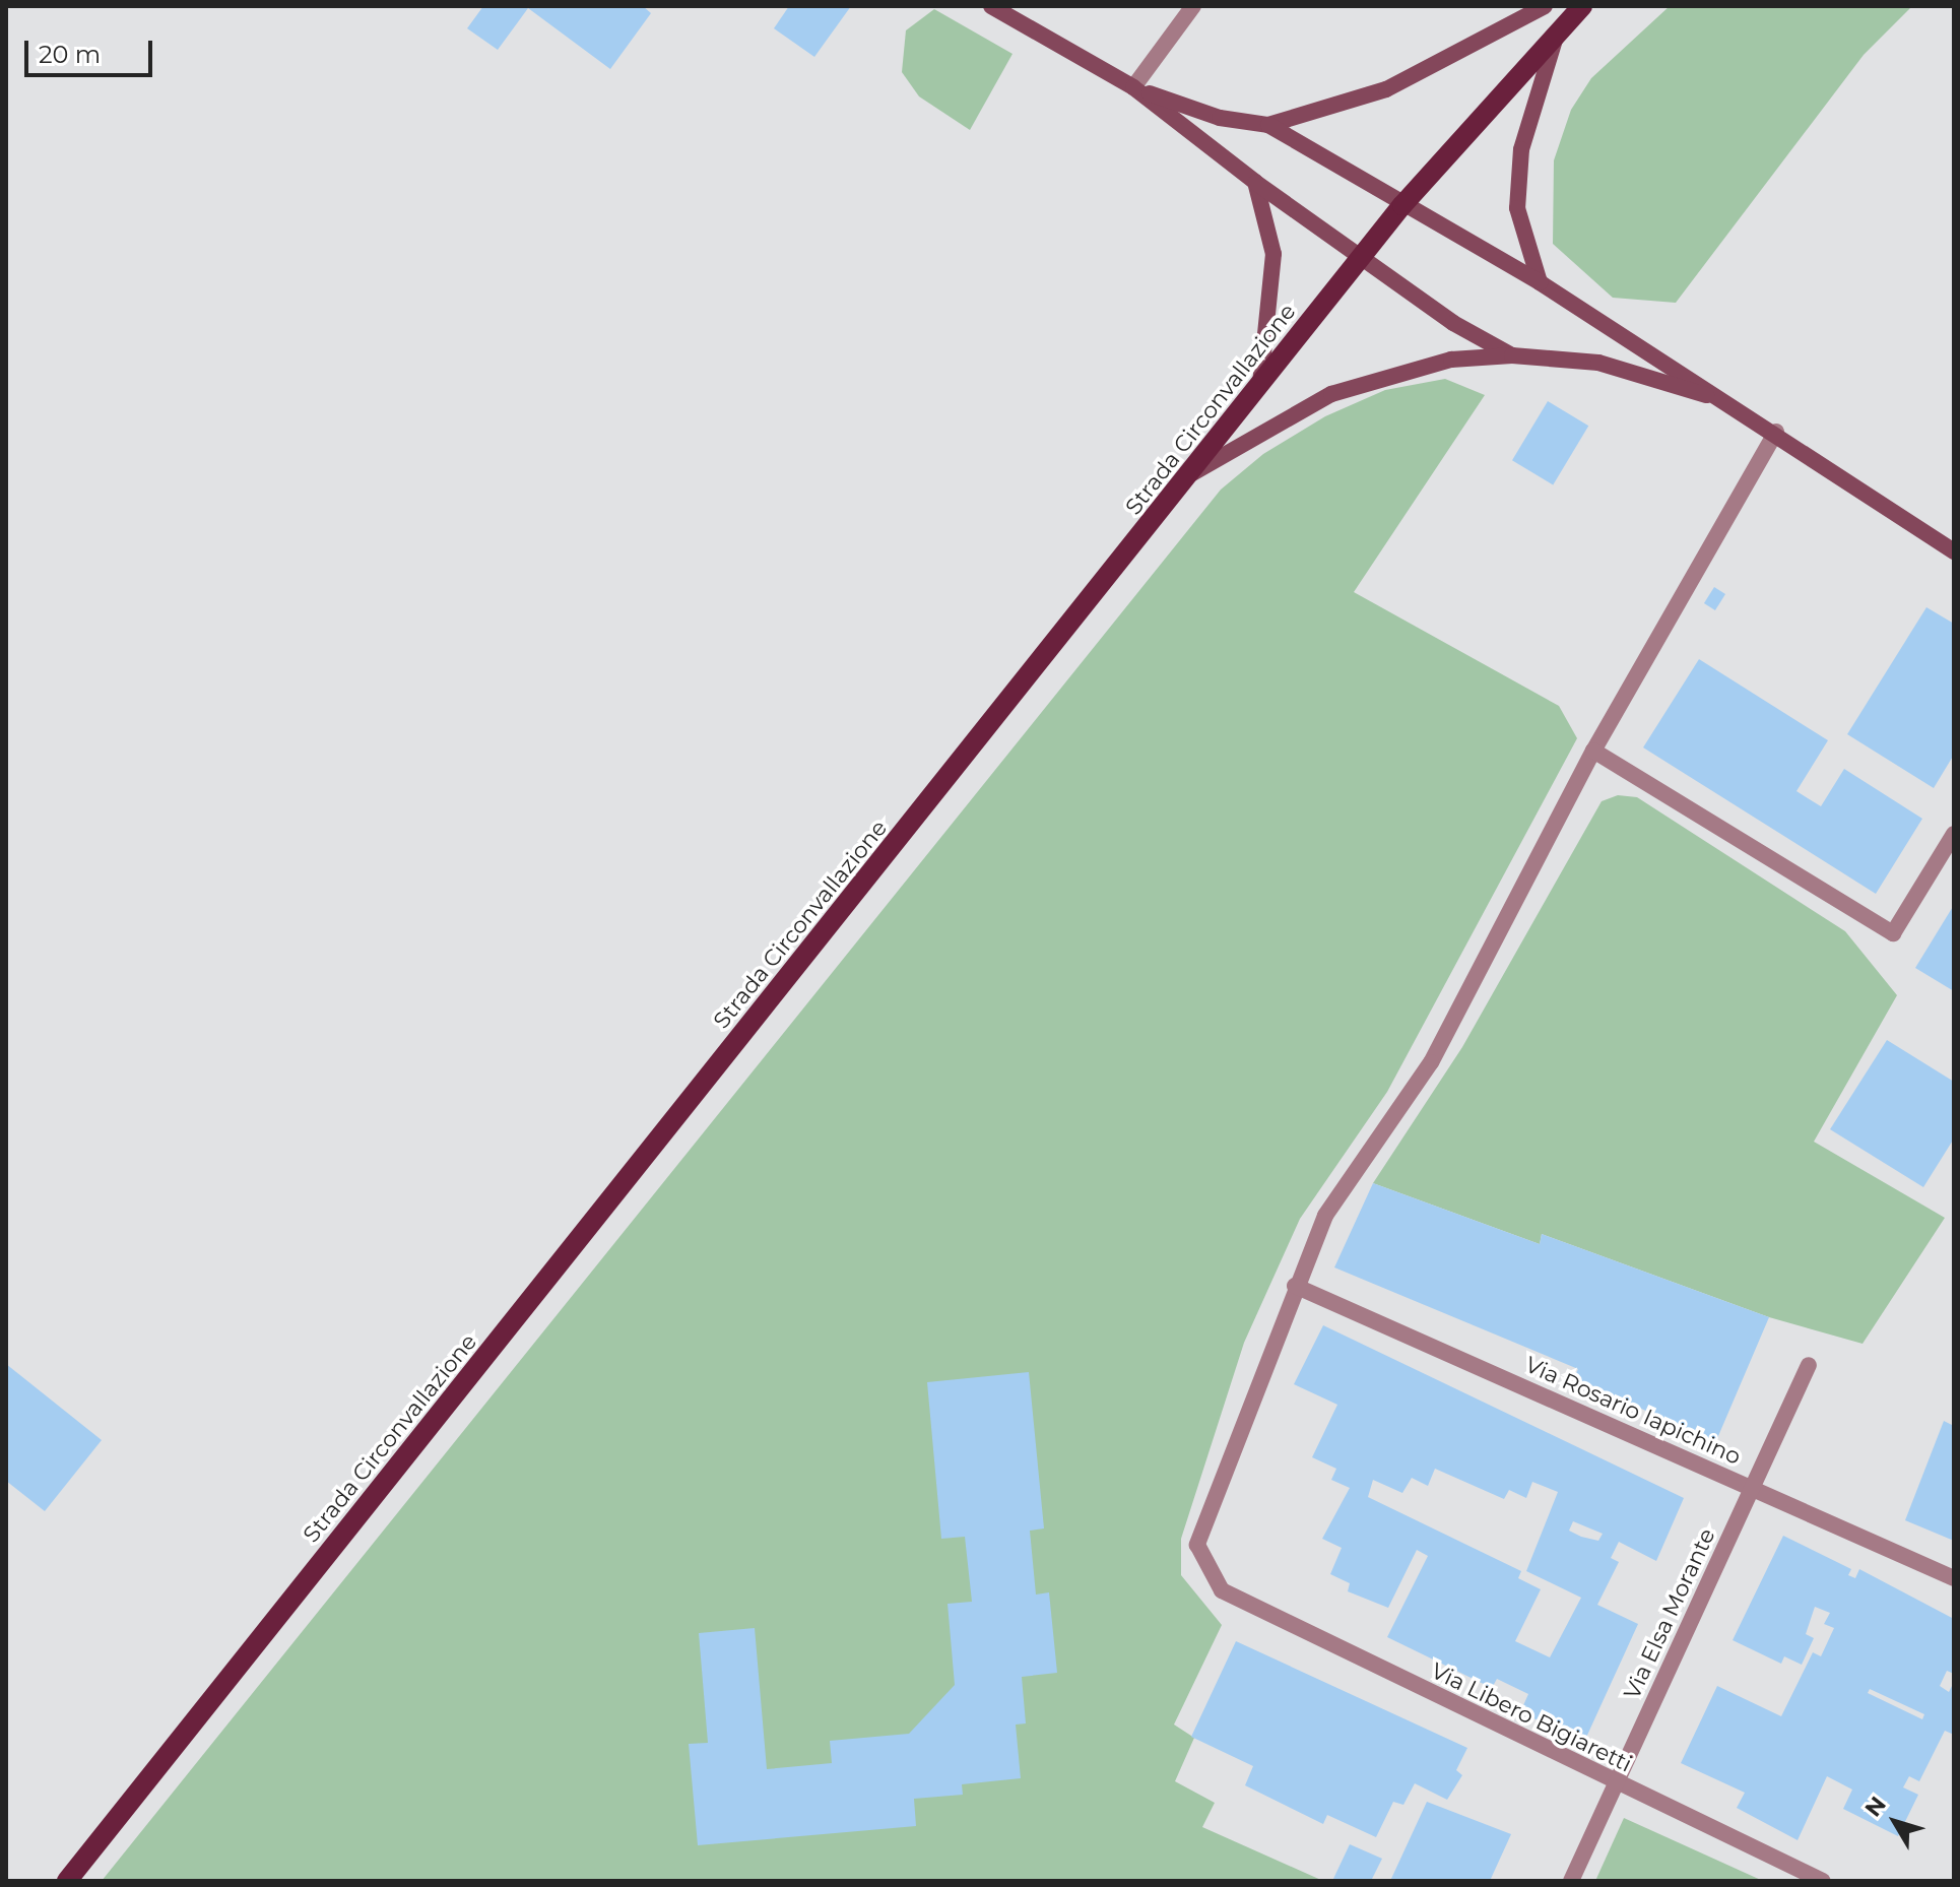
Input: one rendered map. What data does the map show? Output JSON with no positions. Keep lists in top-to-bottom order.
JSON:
{
  "streets": {
    "main road": ["Strada Circonvallazione"],
    "street": ["Via Rosario Iapichino", "Via Elsa Morante", "Via Libero Bigiaretti"]
  },
  "crossings": [
    ["Via Rosario Iapichino", "Via Elsa Morante"],
    ["Via Rosario Iapichino", "Via Libero Bigiaretti"],
    ["Via Elsa Morante", "Via Libero Bigiaretti"]
  ],
  "scale_bar": "20 m",
  "north": "top left"
}
